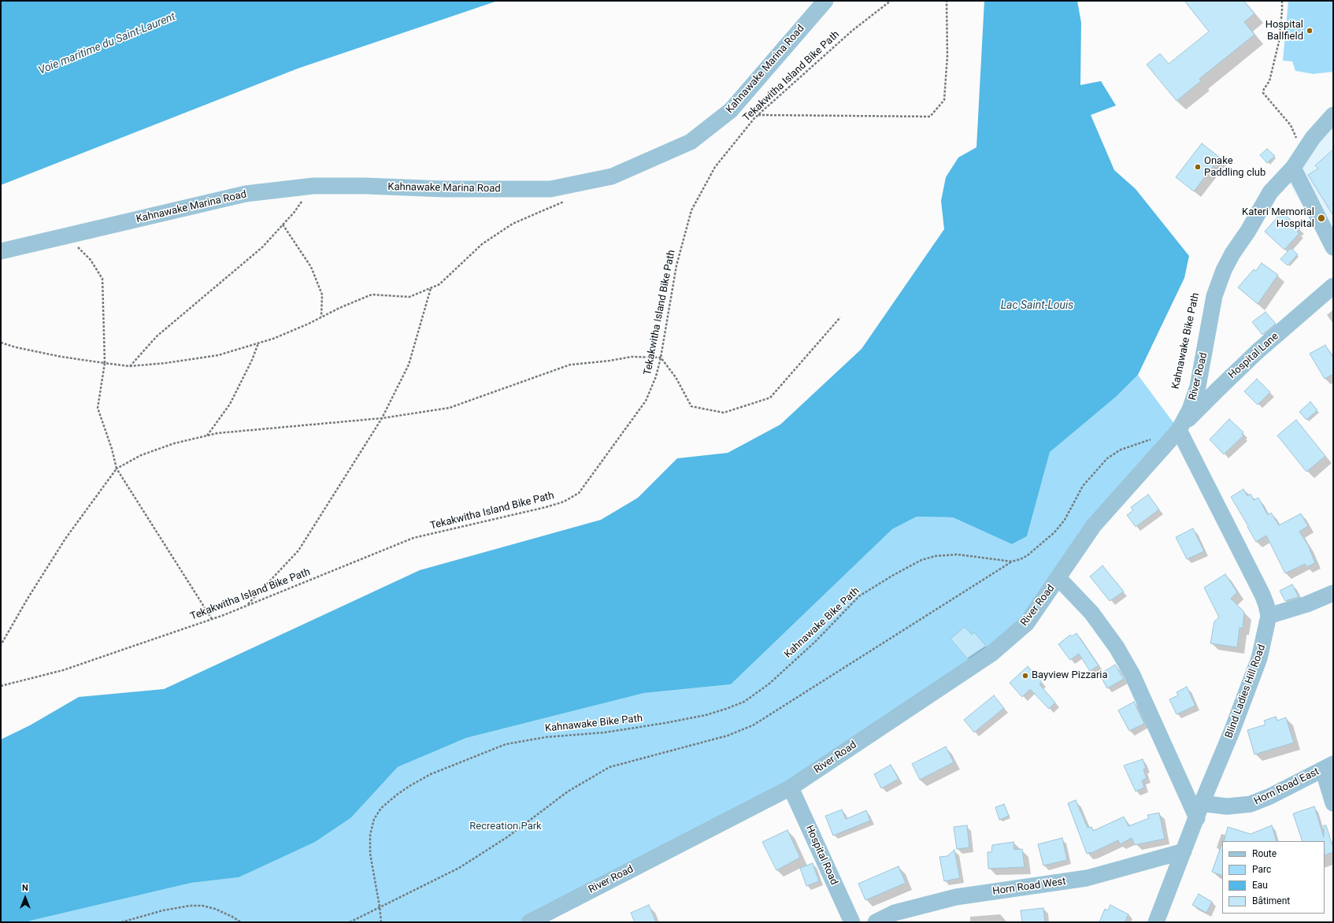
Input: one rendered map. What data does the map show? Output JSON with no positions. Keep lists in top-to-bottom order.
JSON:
{
  "streets": {
    "street": [
      "Kahnawake Marina Road",
      "Hospital Lane",
      "River Road",
      "Blind Ladies Hill Road",
      "Horn Road East",
      "Hospital Road",
      "Horn Road West"
    ],
    "path": ["Tekakwitha Island Bike Path", "Kahnawake Bike Path"]
  },
  "crossings": [
    ["Hospital Lane", "River Road"],
    ["Hospital Lane", "Blind Ladies Hill Road"],
    ["River Road", "Blind Ladies Hill Road"],
    ["River Road", "Hospital Road"],
    ["Blind Ladies Hill Road", "Horn Road East"],
    ["Blind Ladies Hill Road", "Horn Road West"]
  ],
  "water": ["Voie maritime du Saint-Laurent", "Lac Saint-Louis"],
  "parks": ["Recreation Park"],
  "places": [
    "Hospital Ballfield",
    "Onake Paddling club",
    "Kateri Memorial Hospital",
    "Bayview Pizzaria"
  ],
  "legend": [
    "Route",
    "Parc",
    "Eau",
    "Bâtiment"
  ],
  "north": "top"
}
